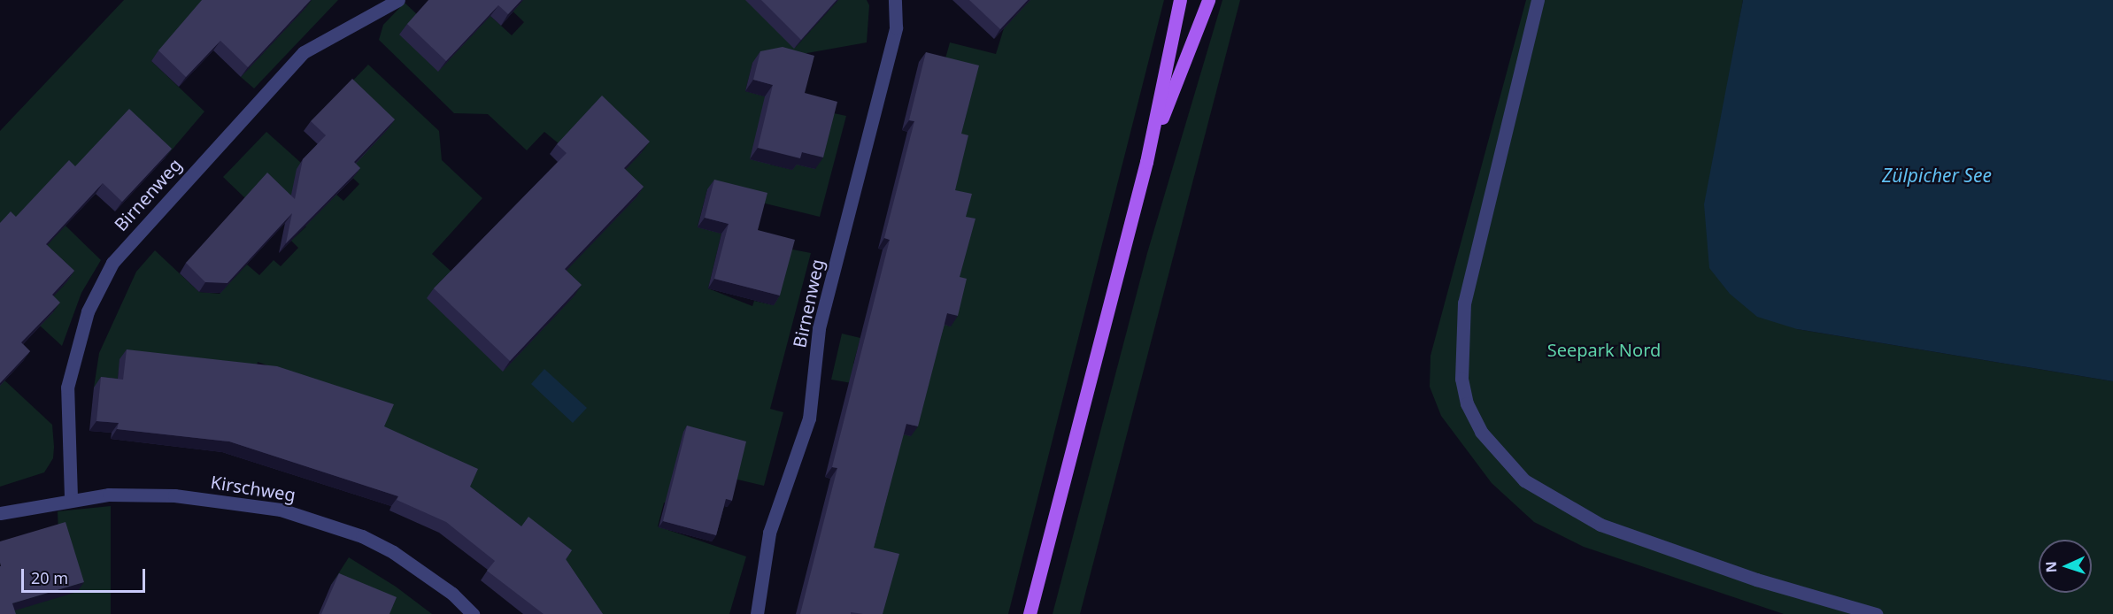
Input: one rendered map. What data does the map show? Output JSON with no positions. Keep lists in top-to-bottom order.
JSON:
{
  "streets": {
    "street": ["Birnenweg", "Kirschweg"]
  },
  "crossings": [
    ["Birnenweg", "Kirschweg"]
  ],
  "water": ["Zülpicher See"],
  "parks": ["Seepark Nord"],
  "scale_bar": "20 m",
  "north": "left"
}
